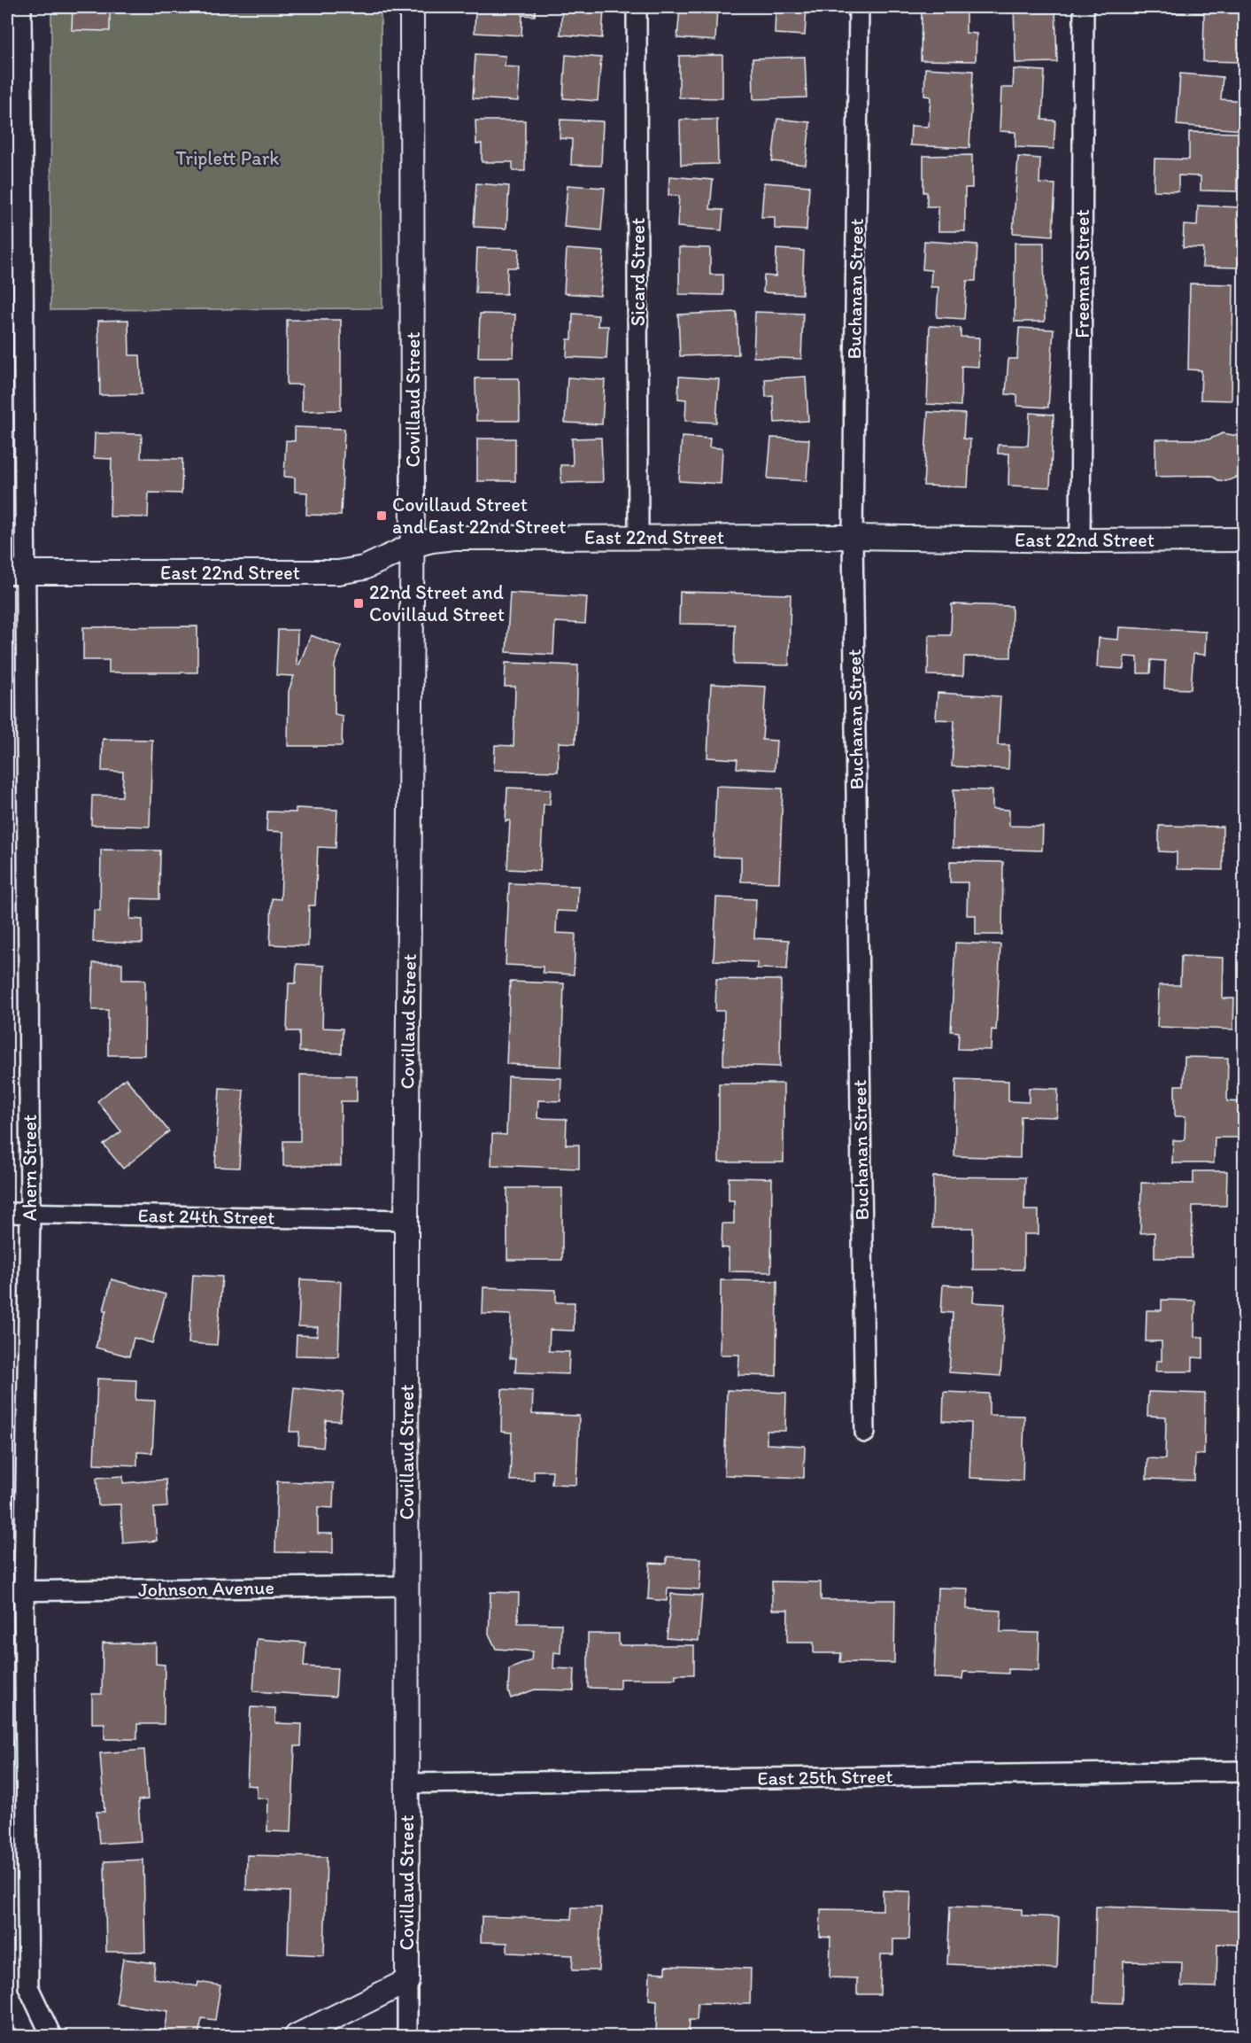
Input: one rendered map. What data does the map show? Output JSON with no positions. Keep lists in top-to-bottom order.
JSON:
{
  "streets": {
    "street": [
      "Sicard Street",
      "Freeman Street",
      "Buchanan Street",
      "Covillaud Street",
      "East 22nd Street",
      "Ahern Street",
      "East 24th Street",
      "Johnson Avenue",
      "East 25th Street"
    ]
  },
  "crossings": [
    ["Sicard Street", "East 22nd Street"],
    ["Freeman Street", "East 22nd Street"],
    ["Buchanan Street", "East 22nd Street"],
    ["Covillaud Street", "East 22nd Street"],
    ["Covillaud Street", "East 24th Street"],
    ["Covillaud Street", "Johnson Avenue"],
    ["Covillaud Street", "East 25th Street"],
    ["East 22nd Street", "Ahern Street"],
    ["Ahern Street", "East 24th Street"],
    ["Ahern Street", "Johnson Avenue"]
  ],
  "parks": ["Triplett Park"],
  "places": {
    "transit": ["Covillaud Street and East 22nd Street", "22nd Street and Covillaud Street"]
  }
}
